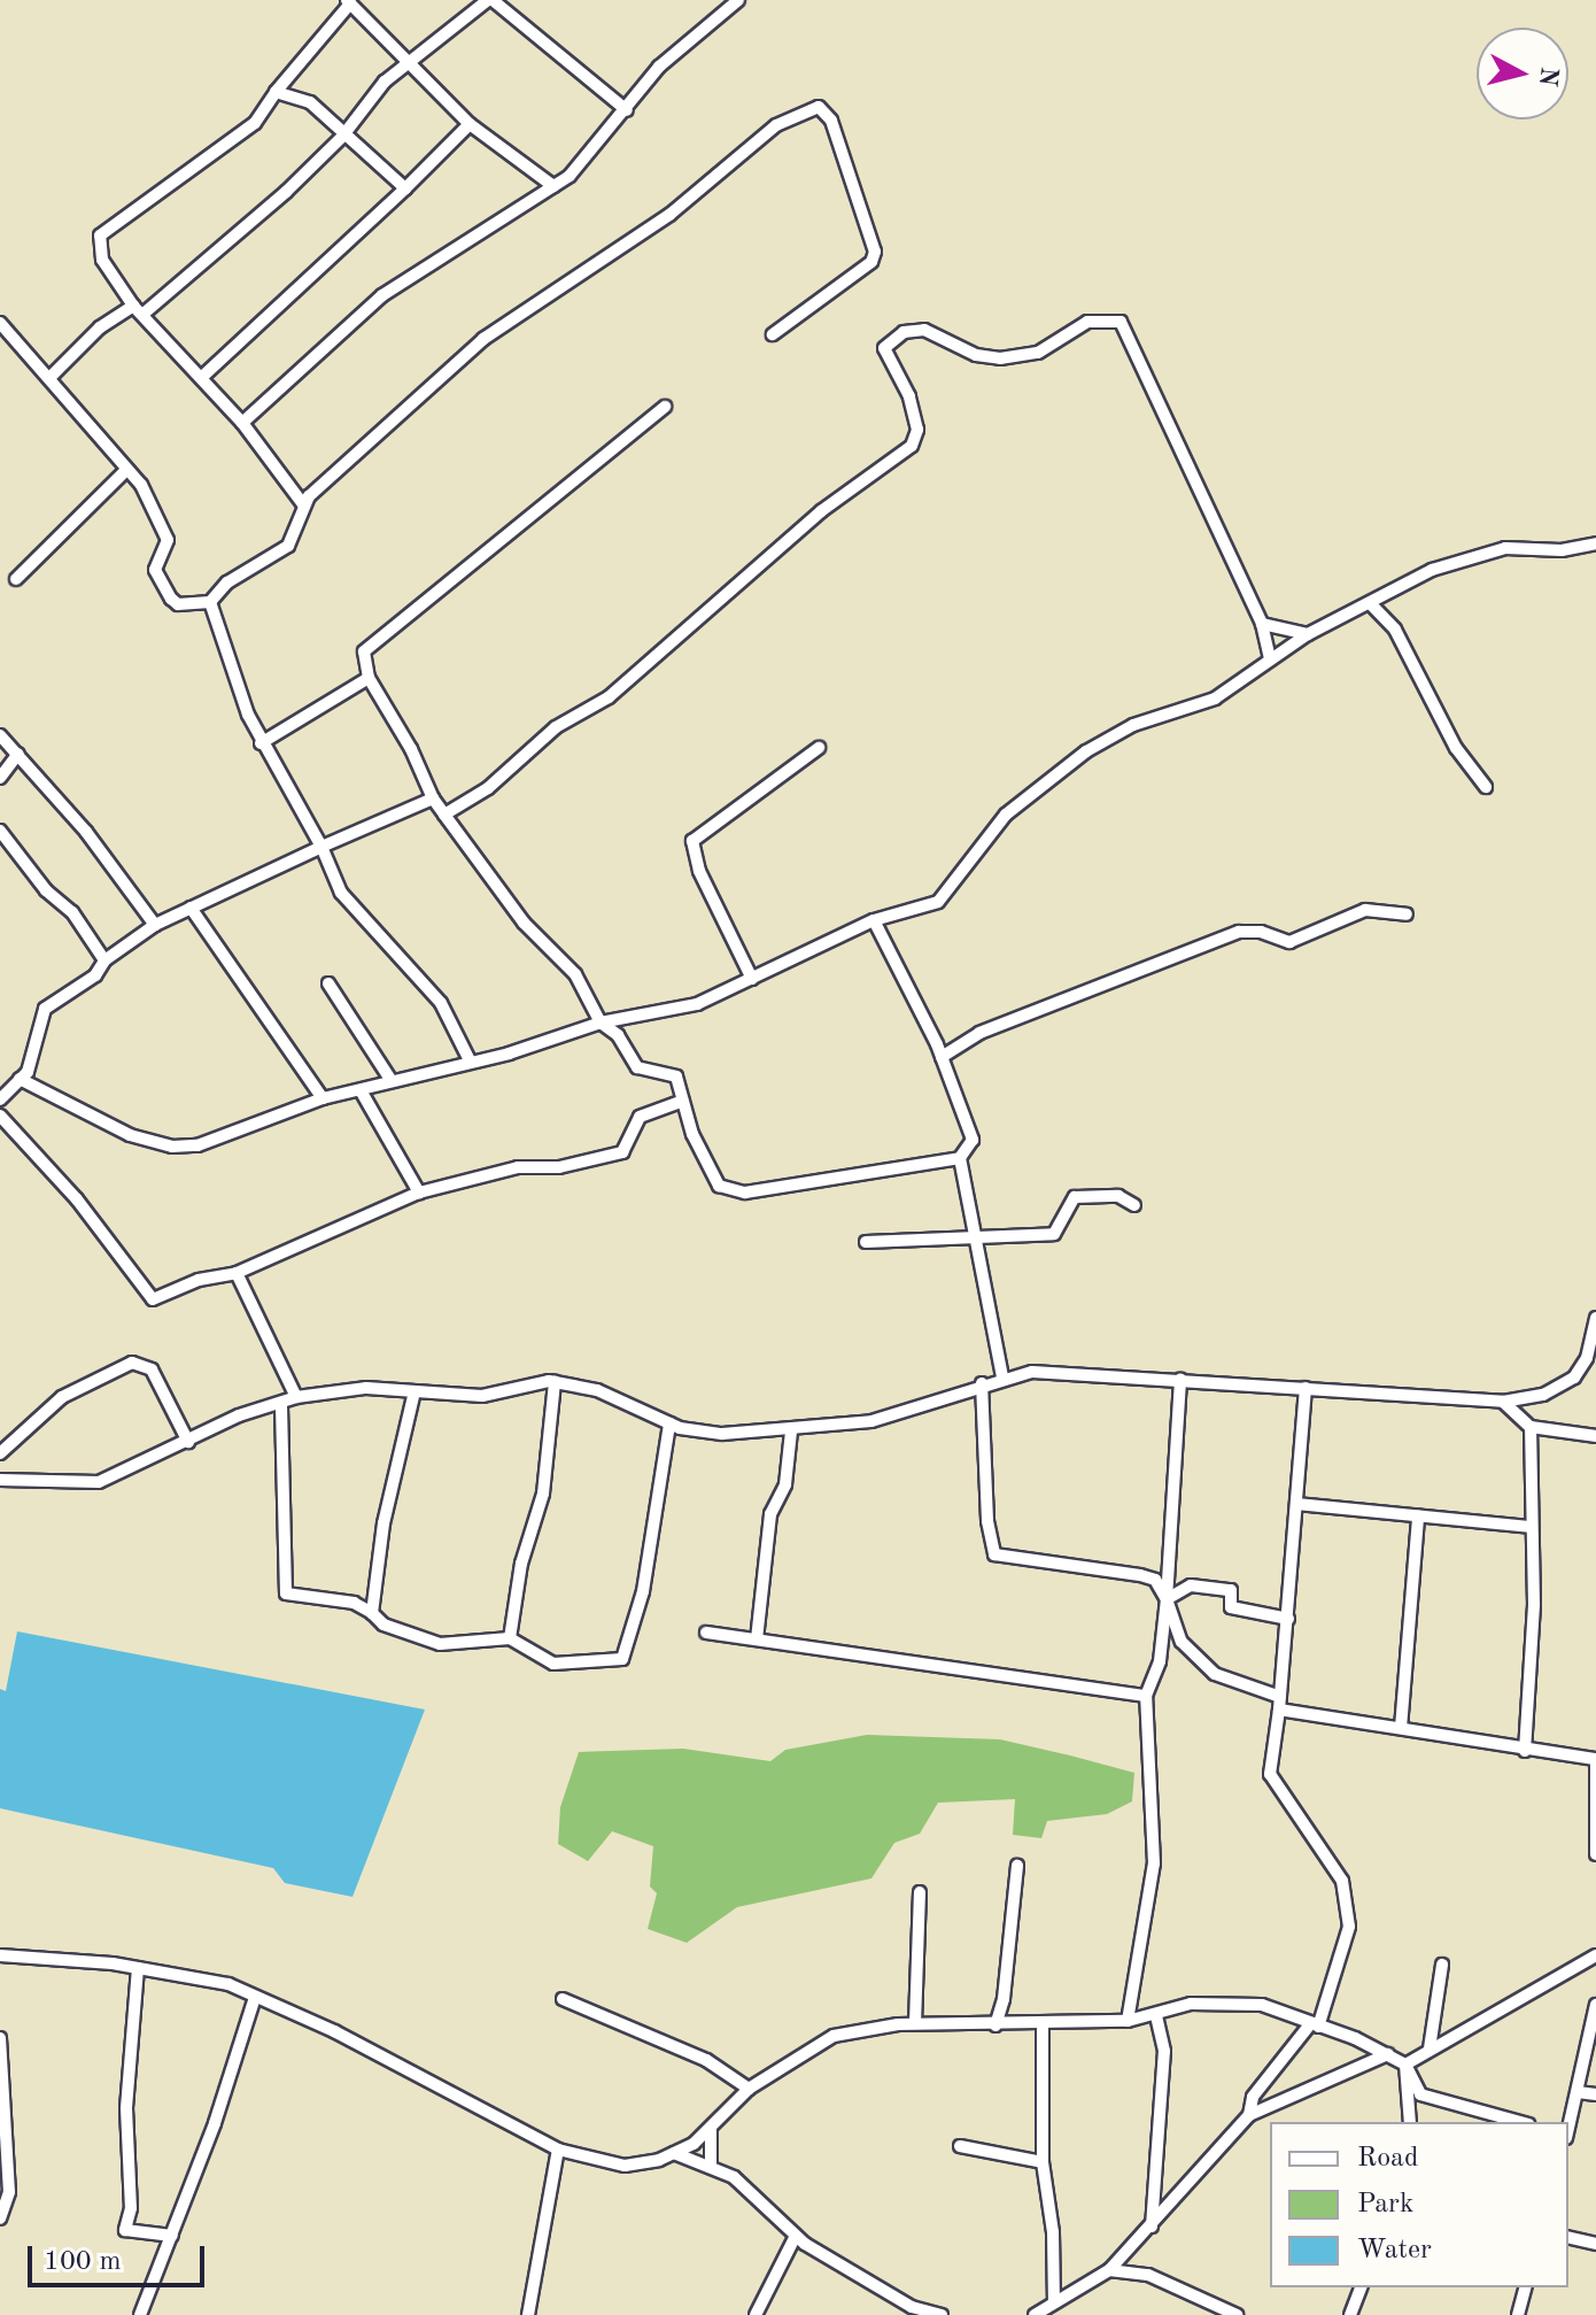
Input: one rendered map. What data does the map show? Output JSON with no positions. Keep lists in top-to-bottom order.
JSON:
{
  "legend": ["Road", "Park", "Water"],
  "scale_bar": "100 m",
  "north": "right"
}
